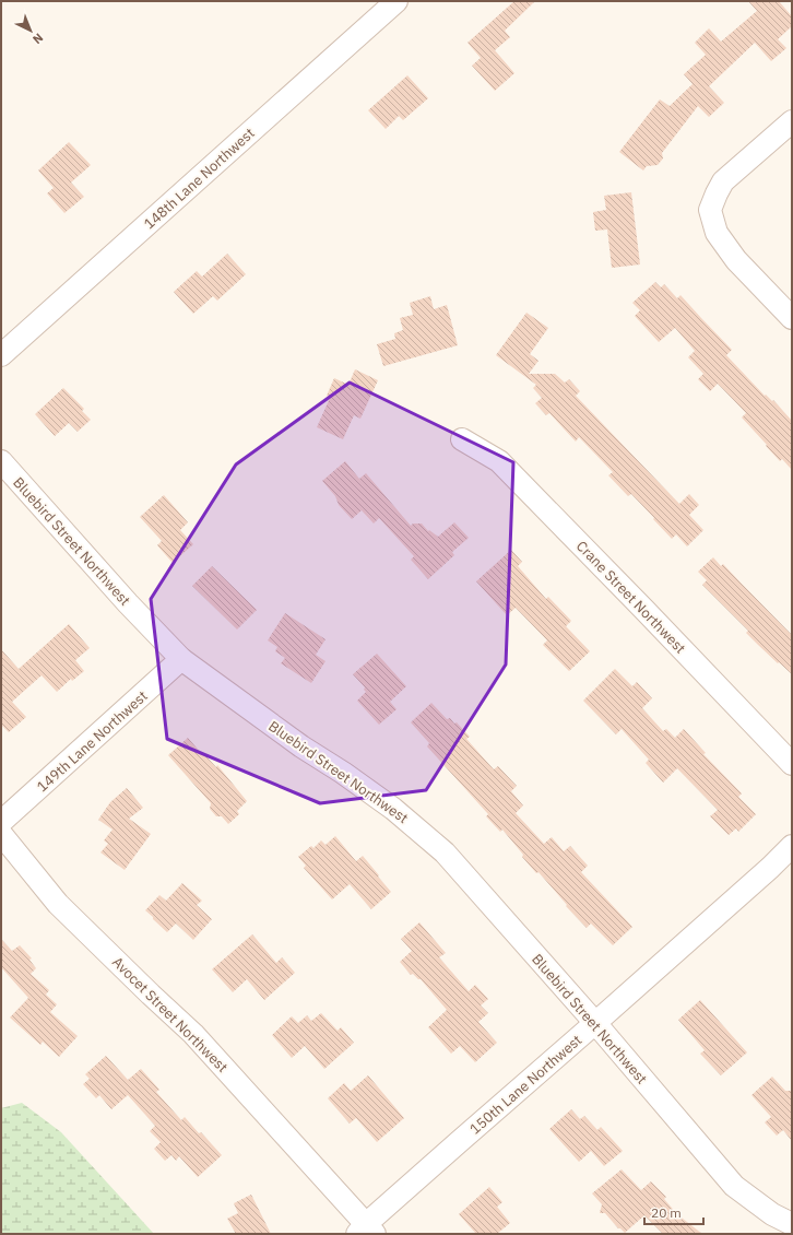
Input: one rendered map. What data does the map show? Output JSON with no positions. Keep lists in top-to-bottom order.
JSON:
{
  "streets": {
    "street": [
      "148th Lane Northwest",
      "Bluebird Street Northwest",
      "Crane Street Northwest",
      "149th Lane Northwest",
      "Avocet Street Northwest",
      "150th Lane Northwest"
    ]
  },
  "crossings": [
    ["Bluebird Street Northwest", "149th Lane Northwest"],
    ["Bluebird Street Northwest", "150th Lane Northwest"],
    ["Avocet Street Northwest", "150th Lane Northwest"]
  ],
  "scale_bar": "20 m",
  "north": "bottom right"
}
